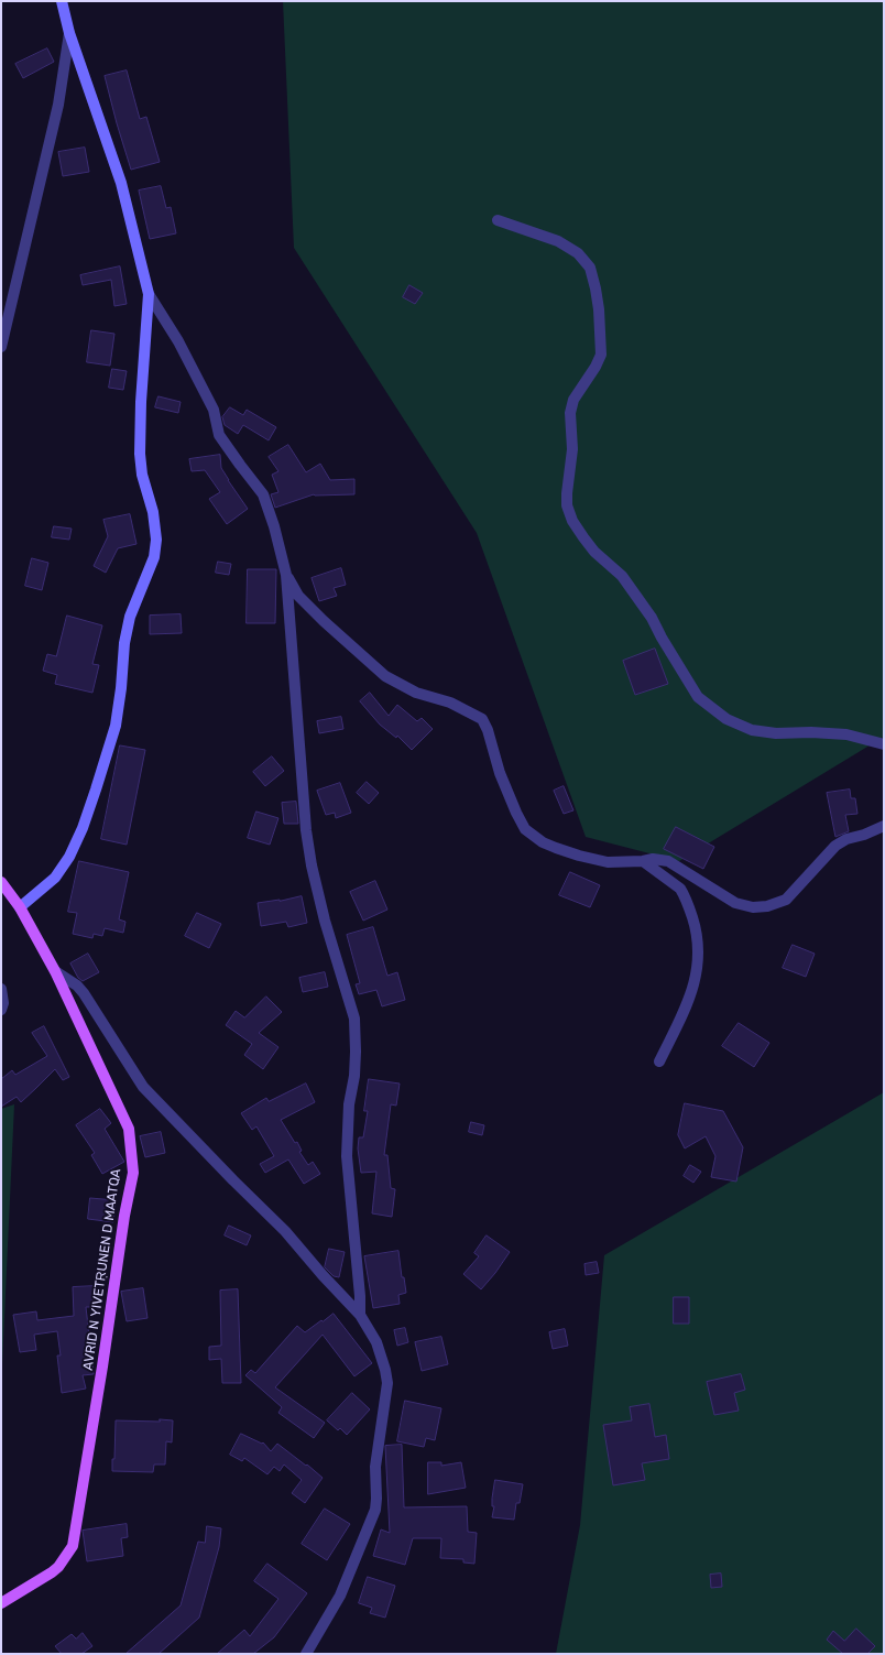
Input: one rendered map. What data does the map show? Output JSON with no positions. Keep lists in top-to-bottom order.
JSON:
{
  "streets": {
    "main road": ["AVRID N YIVETṚUNEN D MAATQA"]
  }
}
